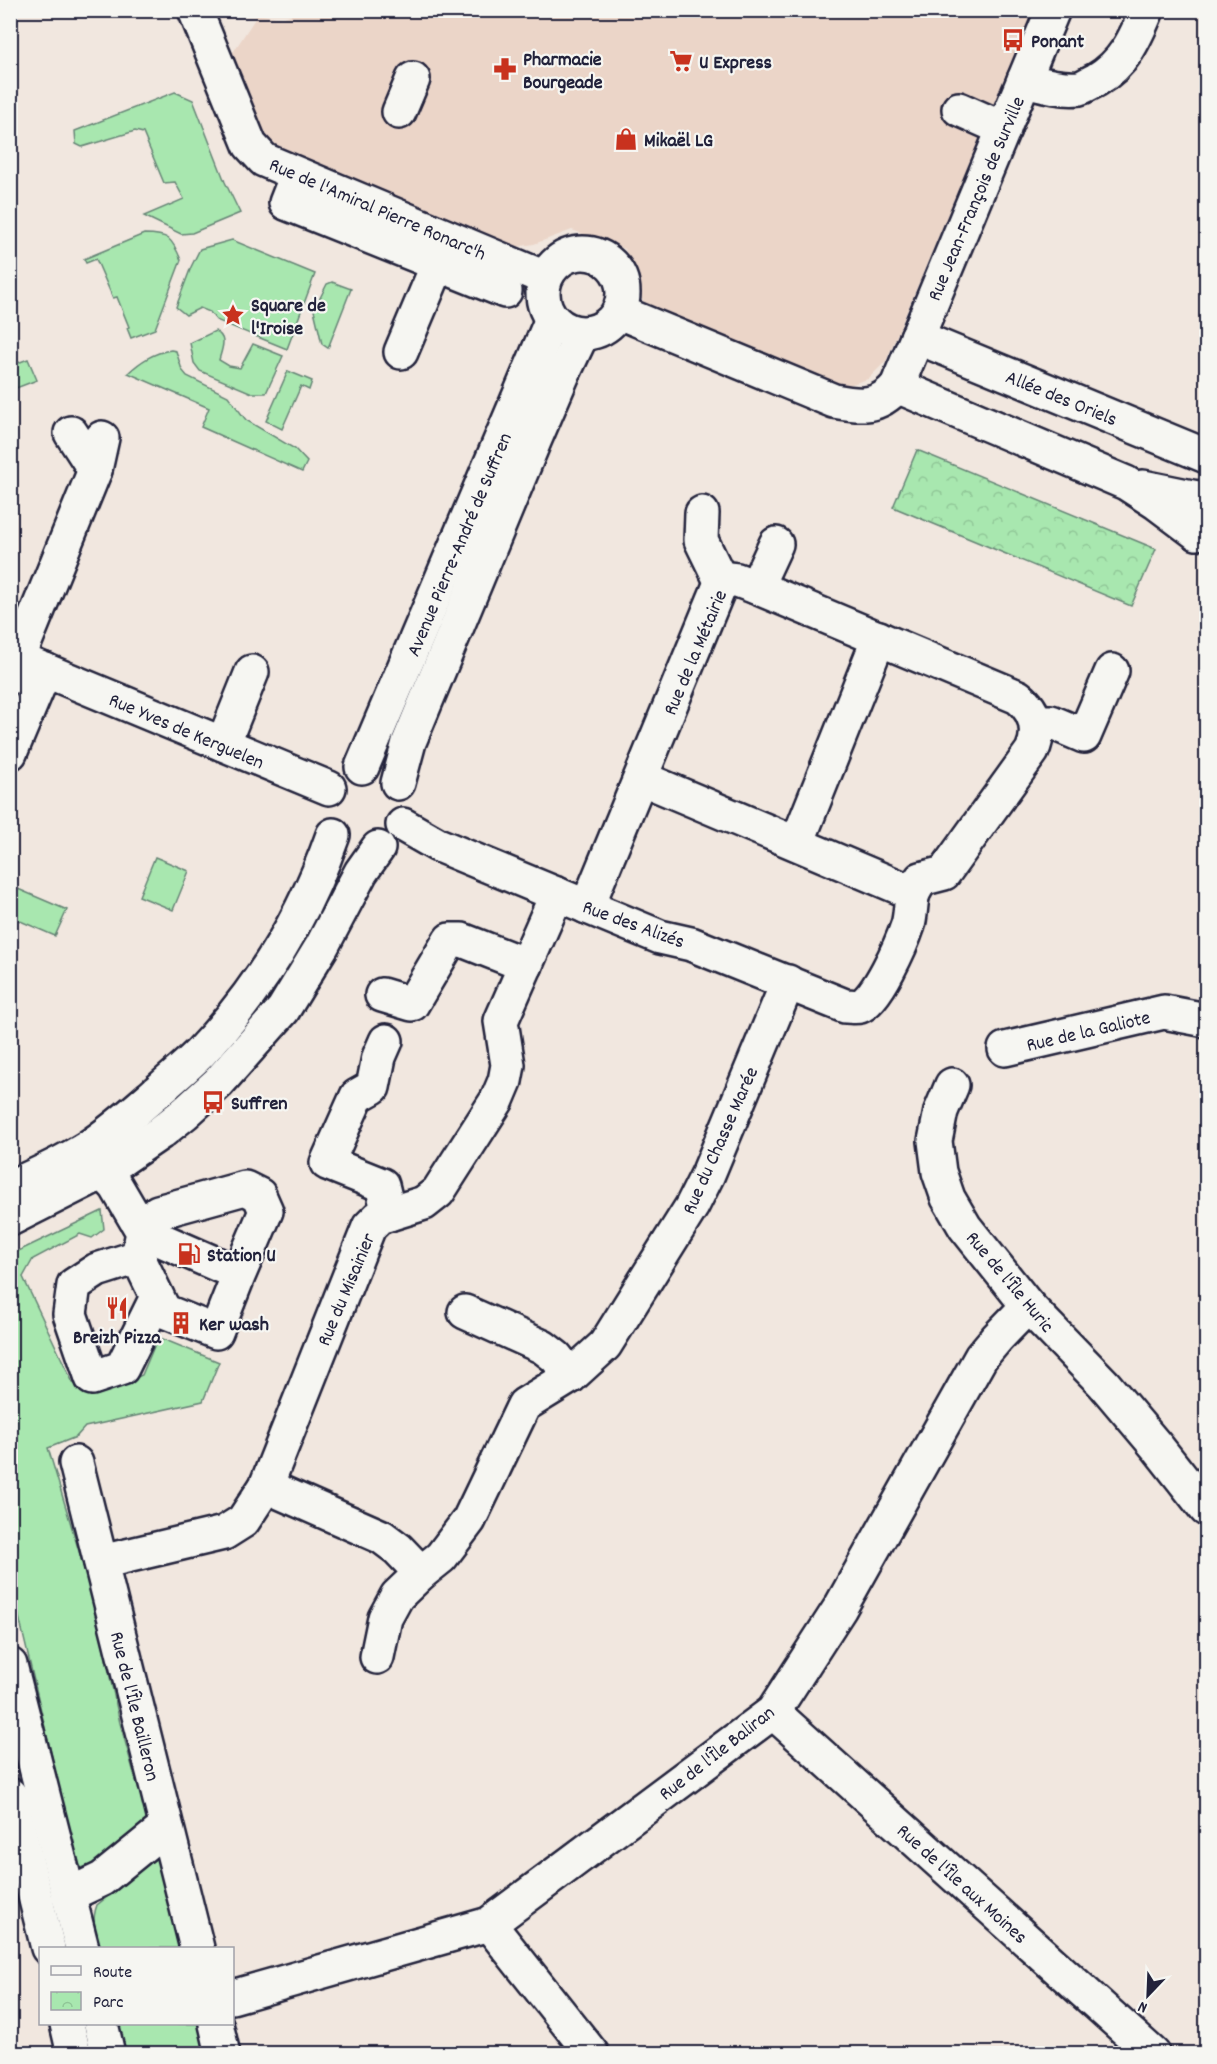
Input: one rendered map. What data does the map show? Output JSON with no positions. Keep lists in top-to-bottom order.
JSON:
{
  "streets": {
    "street": [
      "Rue Jean-François de Surville",
      "Rue de l'Amiral Pierre Ronarc'h",
      "Allée des Oriels",
      "Avenue Pierre-André de Suffren",
      "Rue de la Métairie",
      "Rue Yves de Kerguelen",
      "Rue des Alizés",
      "Rue de la Galiote",
      "Rue du Chasse Marée",
      "Rue de l'Île Huric",
      "Rue du Misainier",
      "Rue de l'Île Bailleron",
      "Rue de l'Île Baliran",
      "Rue de l'Île aux Moines"
    ]
  },
  "crossings": [
    ["Rue Jean-François de Surville", "Allée des Oriels"],
    ["Rue de l'Amiral Pierre Ronarc'h", "Avenue Pierre-André de Suffren"],
    ["Avenue Pierre-André de Suffren", "Rue Yves de Kerguelen"],
    ["Avenue Pierre-André de Suffren", "Rue des Alizés"],
    ["Rue de la Métairie", "Rue des Alizés"],
    ["Rue Yves de Kerguelen", "Rue des Alizés"],
    ["Rue des Alizés", "Rue du Chasse Marée"],
    ["Rue des Alizés", "Rue du Misainier"],
    ["Rue de l'Île Huric", "Rue de l'Île Baliran"],
    ["Rue du Misainier", "Rue de l'Île Bailleron"],
    ["Rue de l'Île Baliran", "Rue de l'Île aux Moines"]
  ],
  "places": {
    "bus stop": ["Ponant", "Suffren"],
    "supermarket": ["U Express"],
    "pharmacy": ["Pharmacie Bourgeade"],
    "shop": ["Mikaël LG"],
    "place": ["Square de l'Iroise"],
    "fuel station": ["Station U"],
    "restaurant": ["Breizh Pizza"],
    "building": ["Ker wash"]
  },
  "legend": ["Route", "Parc"],
  "north": "bottom left"
}
